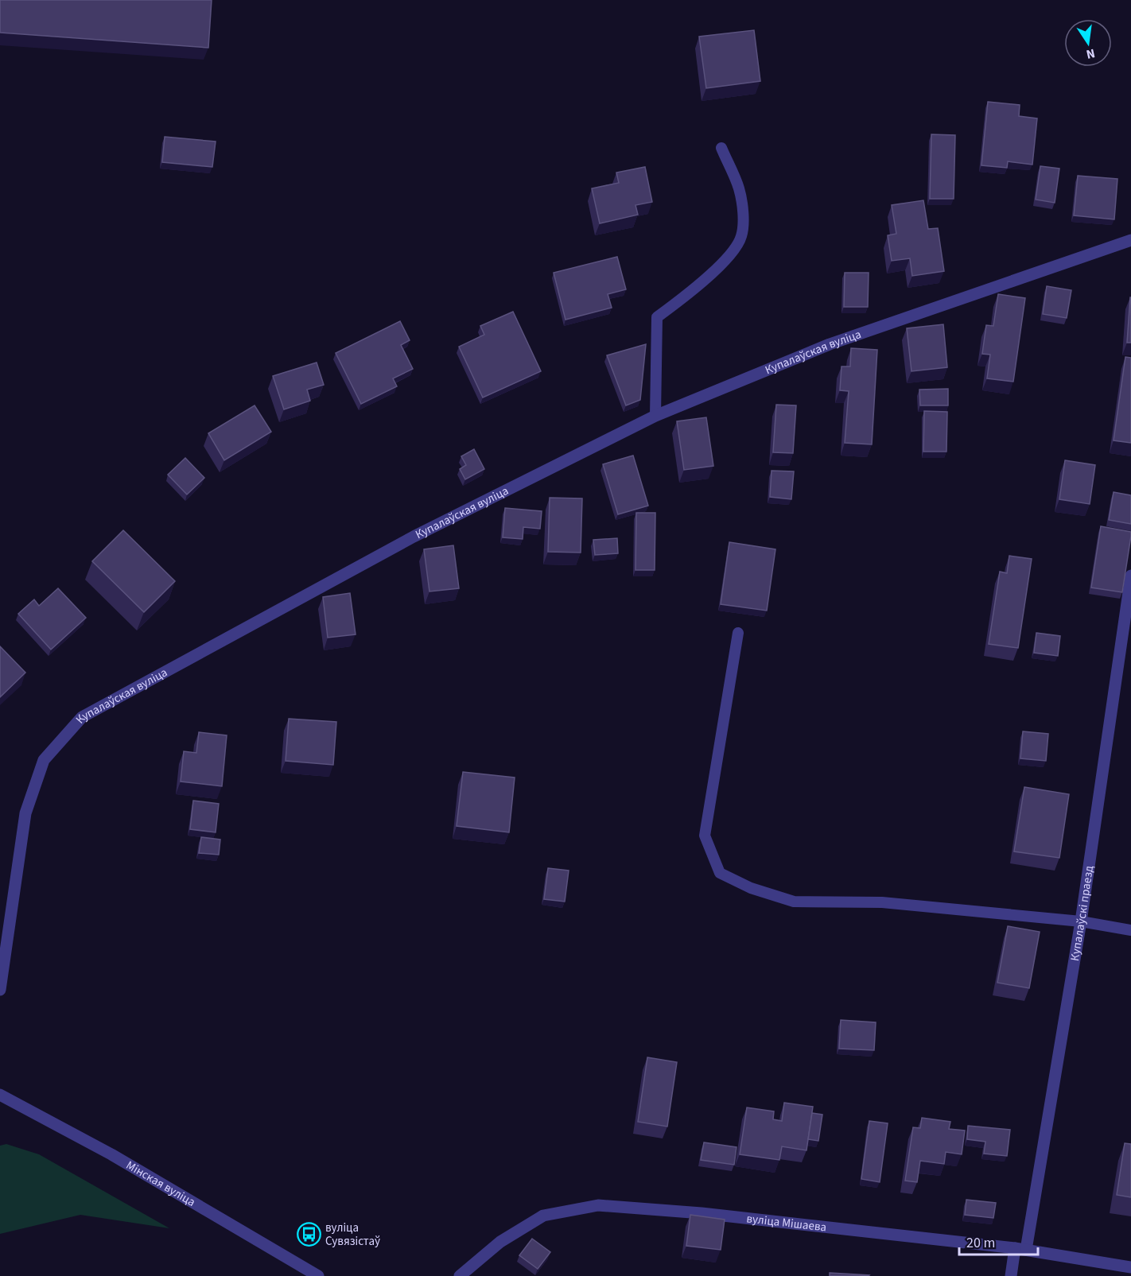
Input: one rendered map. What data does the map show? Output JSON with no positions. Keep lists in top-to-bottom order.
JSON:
{
  "streets": {
    "street": [
      "Купалаўская вуліца",
      "Купалаўскі праезд",
      "Мінская вуліца",
      "вуліца Мішаева"
    ]
  },
  "crossings": [
    ["Купалаўскі праезд", "вуліца Мішаева"]
  ],
  "places": {
    "bus stop": ["вуліца Сувязістаў"]
  },
  "scale_bar": "20 m",
  "north": "bottom"
}
